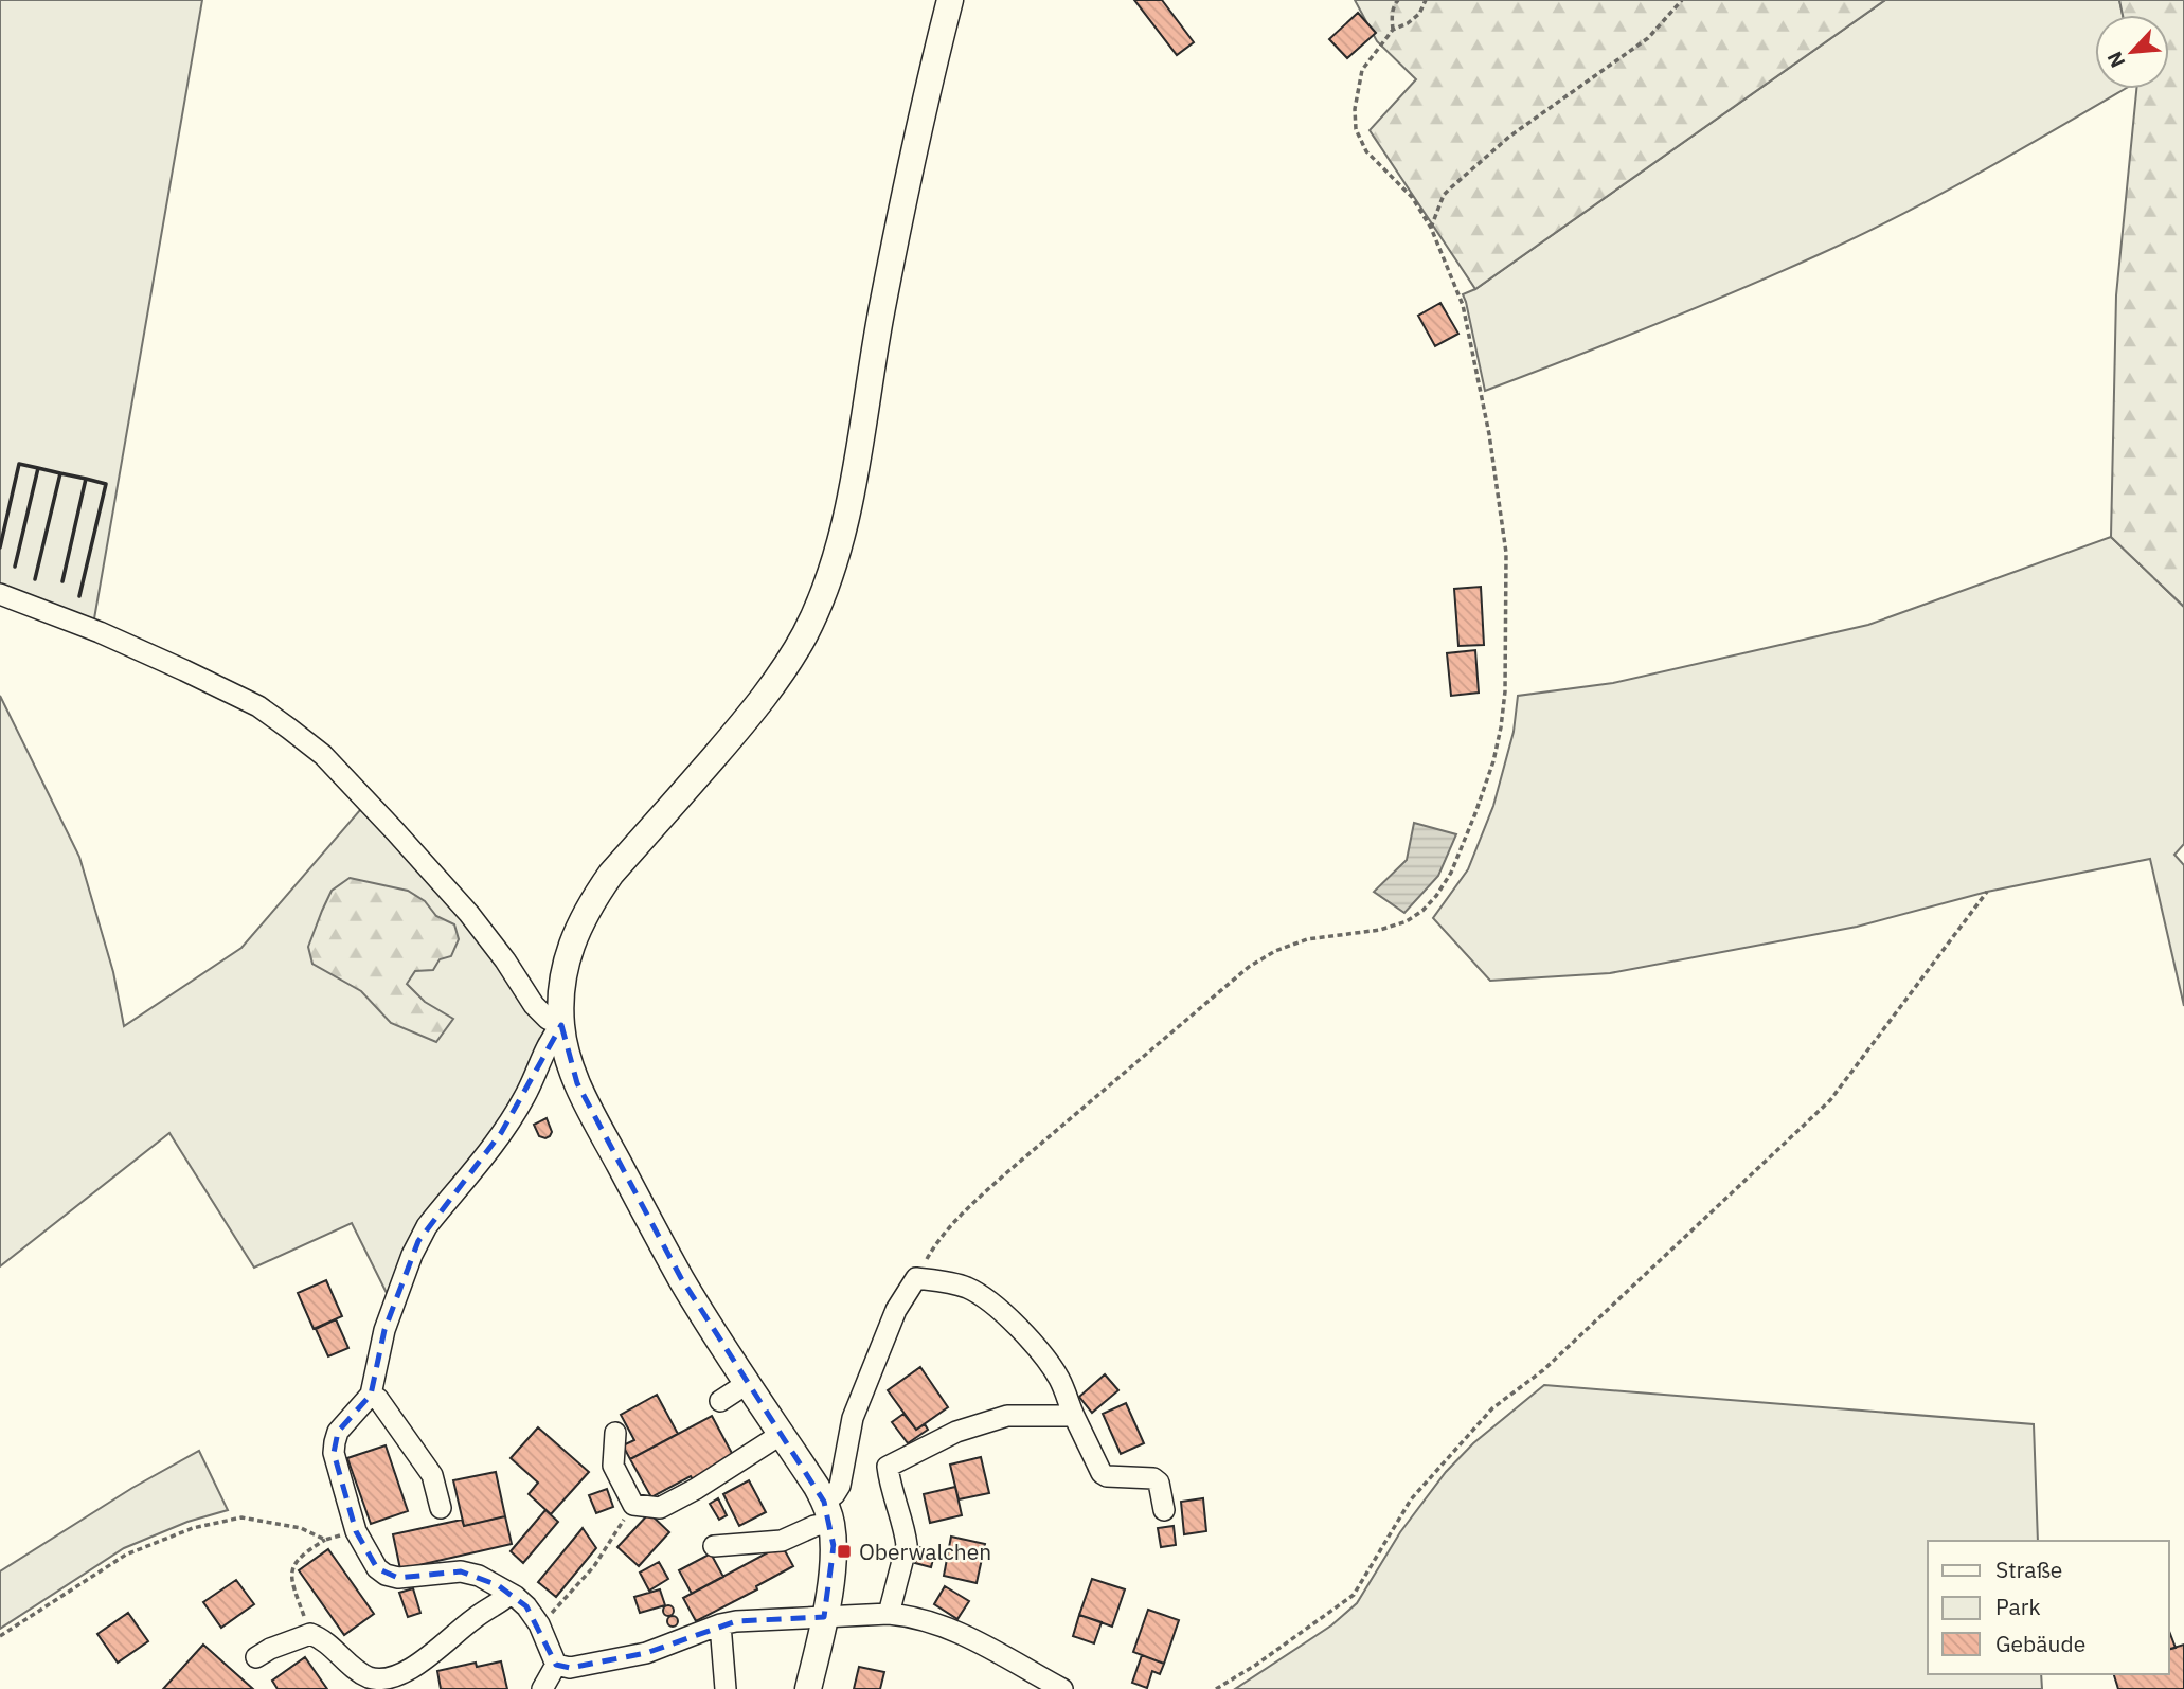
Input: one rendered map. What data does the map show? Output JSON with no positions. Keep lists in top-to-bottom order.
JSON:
{
  "places": {
    "transit": ["Oberwalchen"]
  },
  "legend": ["Straße", "Park", "Gebäude"],
  "north": "bottom left"
}
